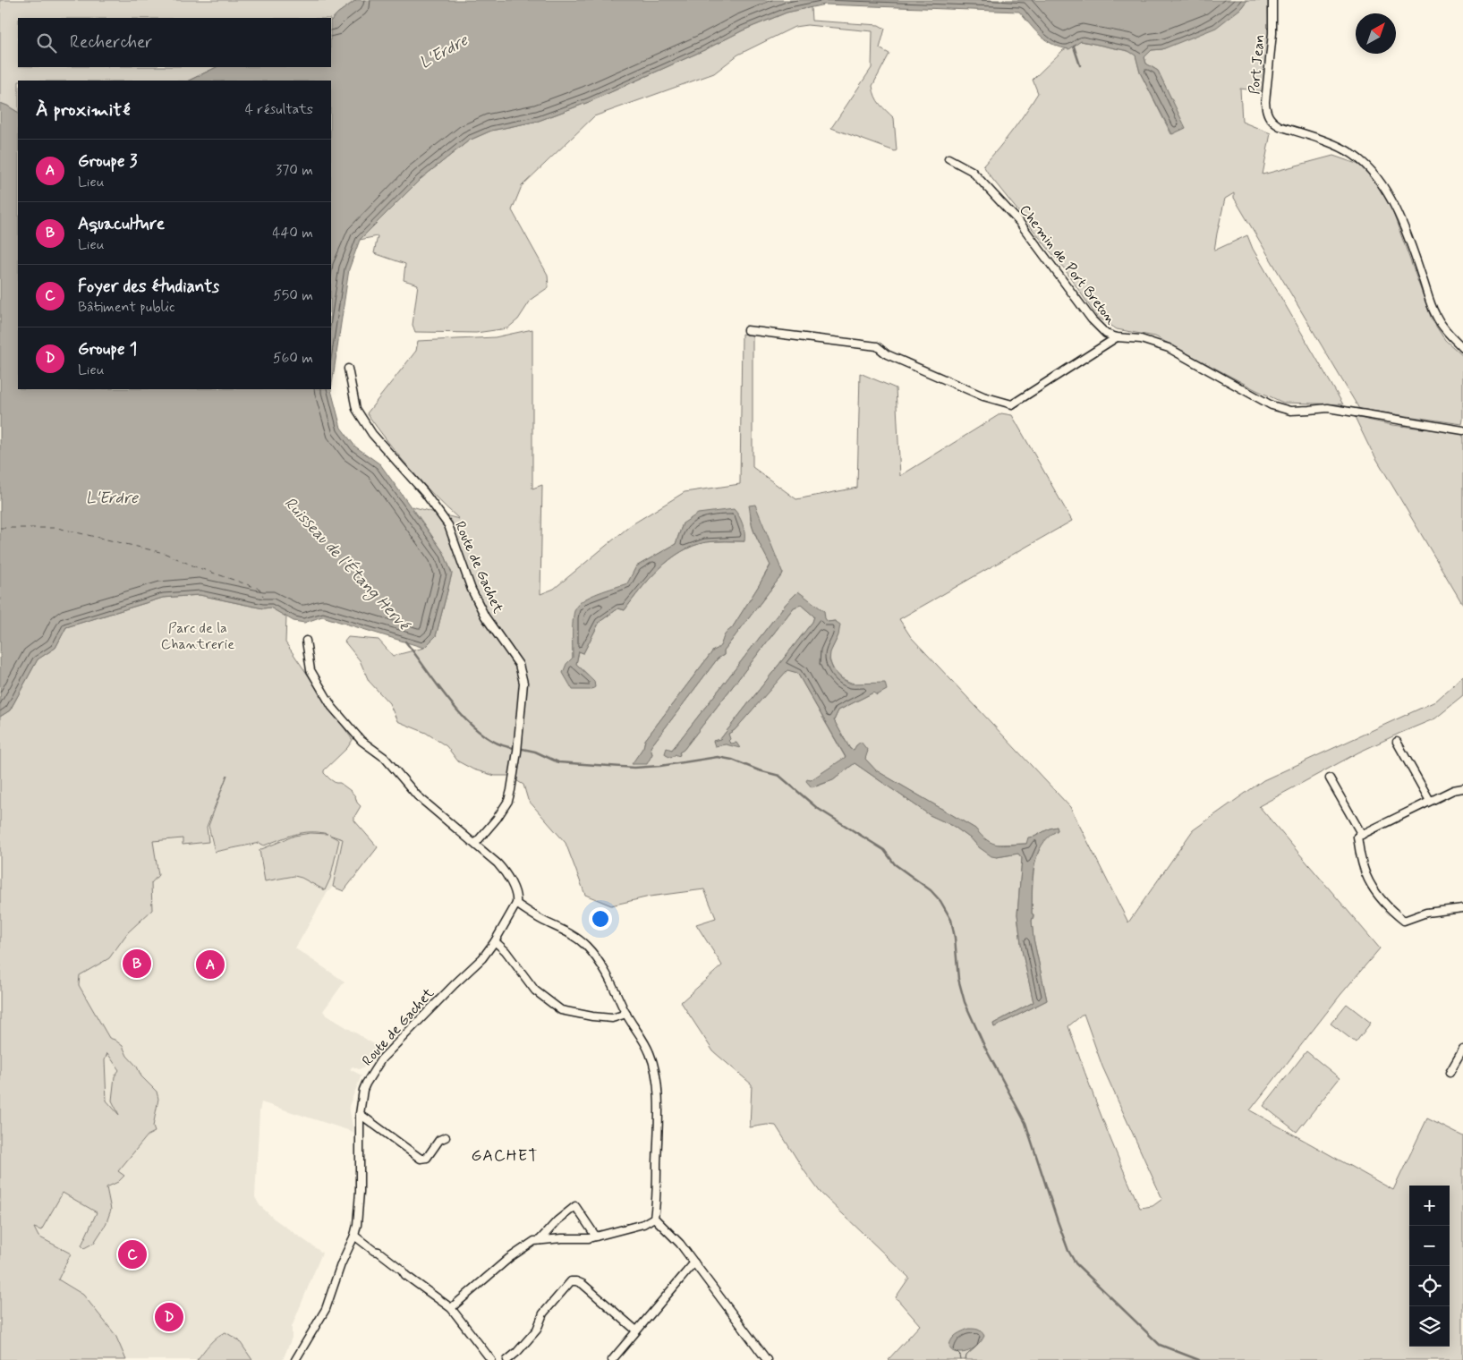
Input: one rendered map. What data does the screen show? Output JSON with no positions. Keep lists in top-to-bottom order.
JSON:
{
  "streets": {
    "street": ["Port Jean", "Chemin de Port Breton", "Route de Gachet"]
  },
  "districts": ["GACHET"],
  "water": ["L'Erdre", "Ruisseau de l'Étang Hervé"],
  "parks": ["Parc de la Chantrerie"],
  "north": "top right",
  "page": {
    "search": "Rechercher",
    "heading": ["À proximité", "4 résultats"],
    "list": [
      {
        "mark": "A",
        "name": "Groupe 3",
        "note": "Lieu",
        "value": "370 m"
      },
      {
        "mark": "B",
        "name": "Aquaculture",
        "note": "Lieu",
        "value": "440 m"
      },
      {
        "mark": "C",
        "name": "Foyer des étudiants",
        "note": "Bâtiment public",
        "value": "550 m"
      },
      {
        "mark": "D",
        "name": "Groupe 1",
        "note": "Lieu",
        "value": "560 m"
      }
    ],
    "pins": [
      "B",
      "A",
      "C",
      "D"
    ],
    "map_buttons": ["+", "−"]
  }
}
